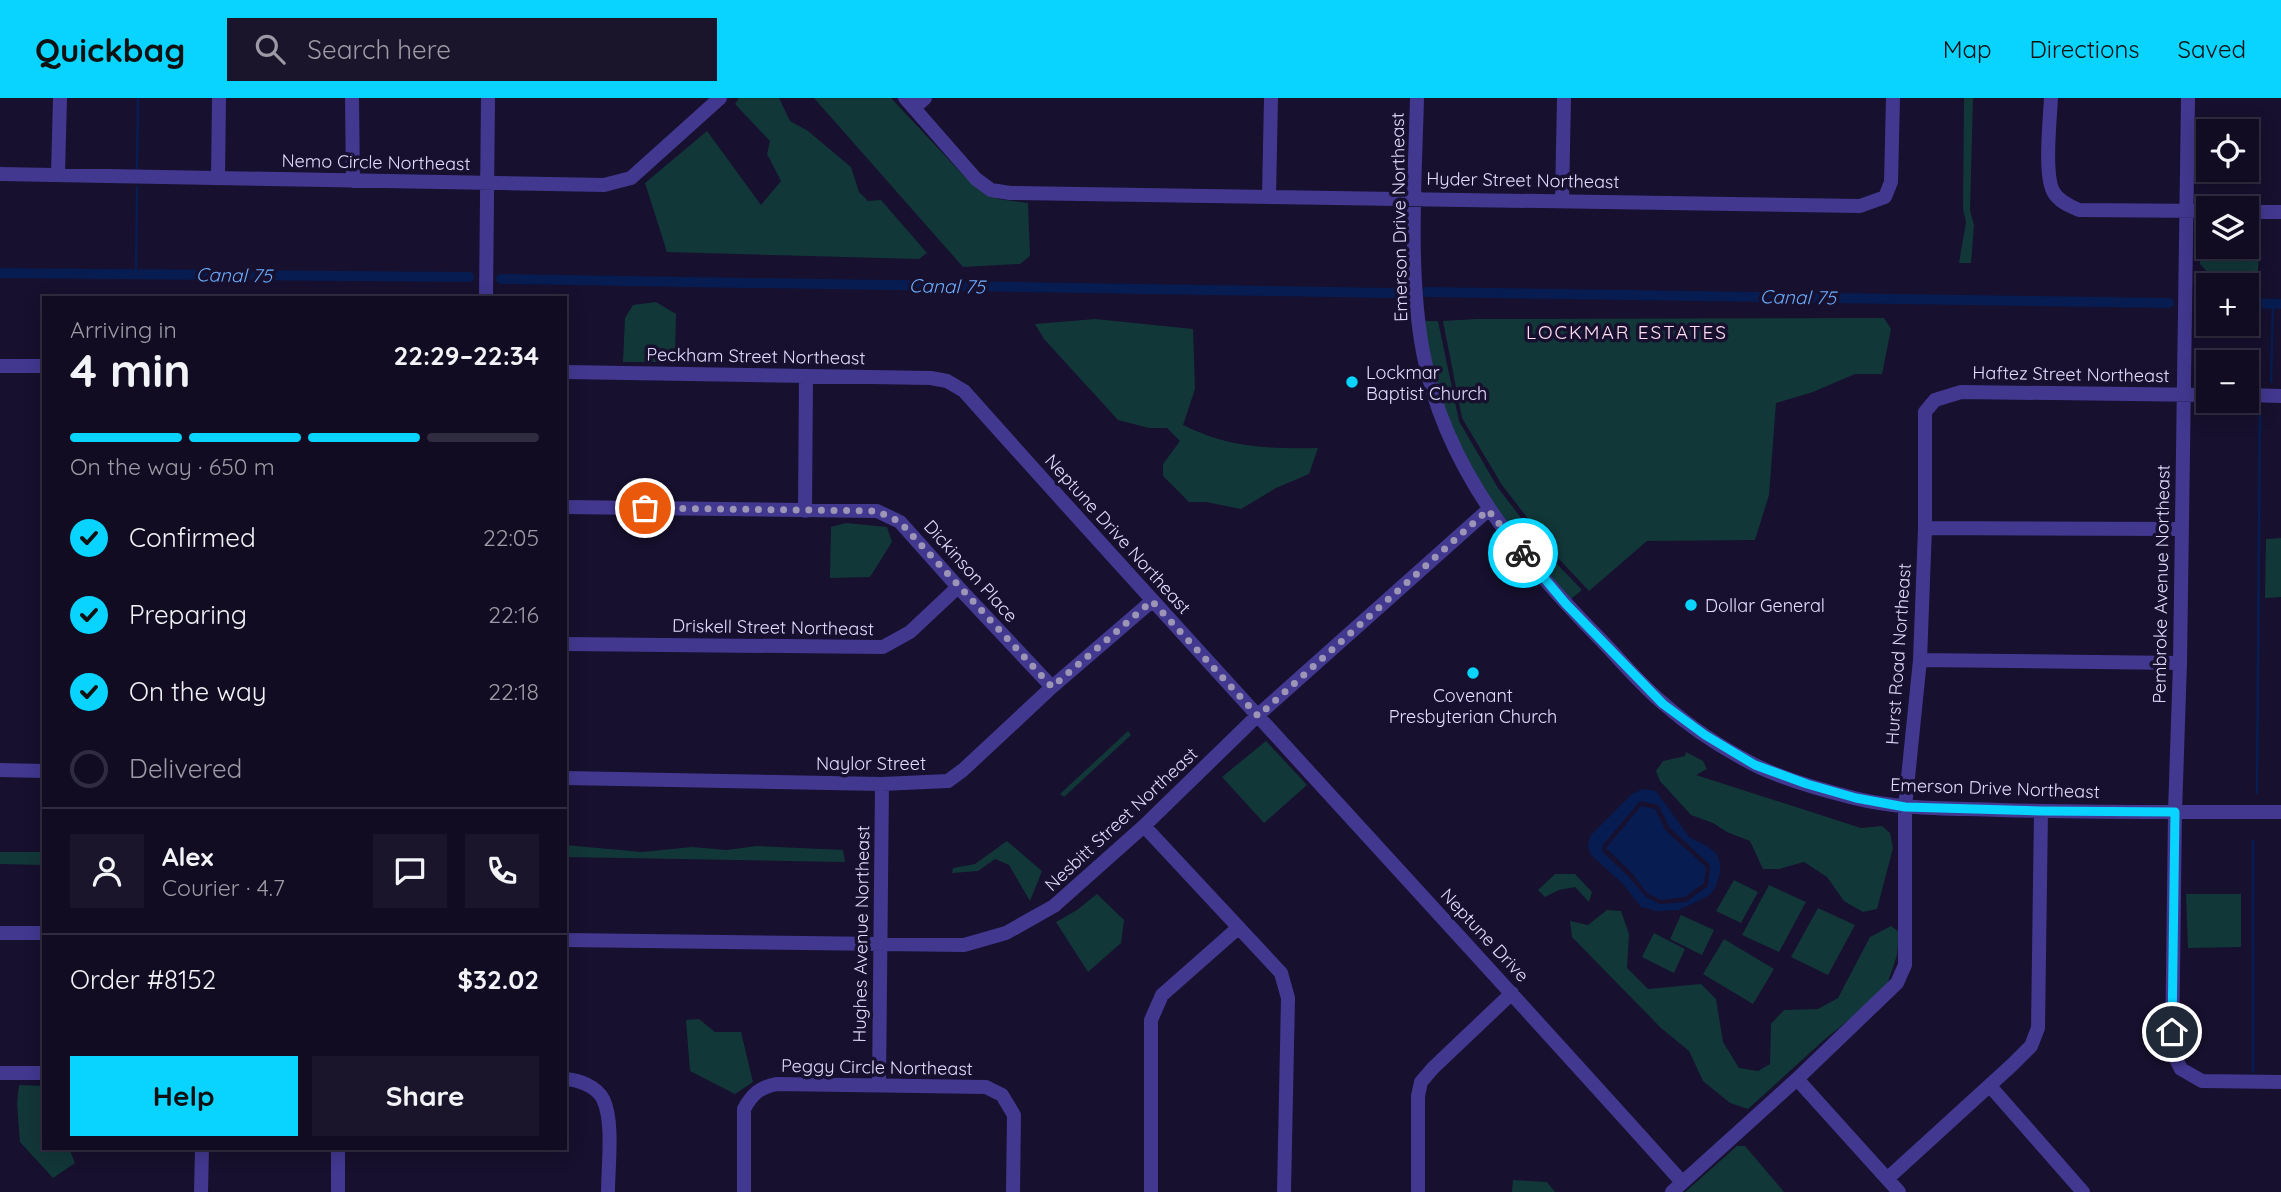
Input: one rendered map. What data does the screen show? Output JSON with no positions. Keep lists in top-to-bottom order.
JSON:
{
  "streets": {
    "street": [
      "Nemo Circle Northeast",
      "Hyder Street Northeast",
      "Emerson Drive Northeast",
      "Peckham Street Northeast",
      "Haftez Street Northeast",
      "Neptune Drive Northeast",
      "Dickinson Place",
      "Pembroke Avenue Northeast",
      "Driskell Street Northeast",
      "Hurst Road Northeast",
      "Naylor Street",
      "Nesbitt Street Northeast",
      "Hughes Avenue Northeast",
      "Neptune Drive",
      "Peggy Circle Northeast"
    ]
  },
  "crossings": [
    ["Hyder Street Northeast", "Emerson Drive Northeast"],
    ["Emerson Drive Northeast", "Pembroke Avenue Northeast"],
    ["Emerson Drive Northeast", "Hurst Road Northeast"],
    ["Emerson Drive Northeast", "Nesbitt Street Northeast"],
    ["Peckham Street Northeast", "Neptune Drive Northeast"],
    ["Haftez Street Northeast", "Pembroke Avenue Northeast"],
    ["Haftez Street Northeast", "Hurst Road Northeast"],
    ["Neptune Drive Northeast", "Naylor Street"],
    ["Neptune Drive Northeast", "Nesbitt Street Northeast"],
    ["Neptune Drive Northeast", "Neptune Drive"],
    ["Dickinson Place", "Driskell Street Northeast"],
    ["Dickinson Place", "Naylor Street"],
    ["Hurst Road Northeast", "Neptune Drive"],
    ["Naylor Street", "Hughes Avenue Northeast"],
    ["Nesbitt Street Northeast", "Hughes Avenue Northeast"],
    ["Nesbitt Street Northeast", "Neptune Drive"],
    ["Hughes Avenue Northeast", "Peggy Circle Northeast"]
  ],
  "districts": ["LOCKMAR ESTATES"],
  "water": ["Canal 75"],
  "places": ["Lockmar Baptist Church", "Dollar General", "Covenant Presbyterian Church"],
  "page": {
    "header": "Quickbag",
    "search": "Search here",
    "nav": ["Map", "Directions", "Saved"],
    "map_buttons": ["+", "−"],
    "heading": ["4 min", "Arriving in", "22:29–22:34"],
    "panel": [
      "Alex",
      "Courier · 4.7",
      "Order #8152",
      "$32.02"
    ],
    "bar": "On the way · 650 m",
    "list": [
      ["Confirmed", "22:05"],
      ["Preparing", "22:16"],
      ["On the way", "22:18"],
      "Delivered"
    ],
    "buttons": ["Help", "Share"]
  }
}
